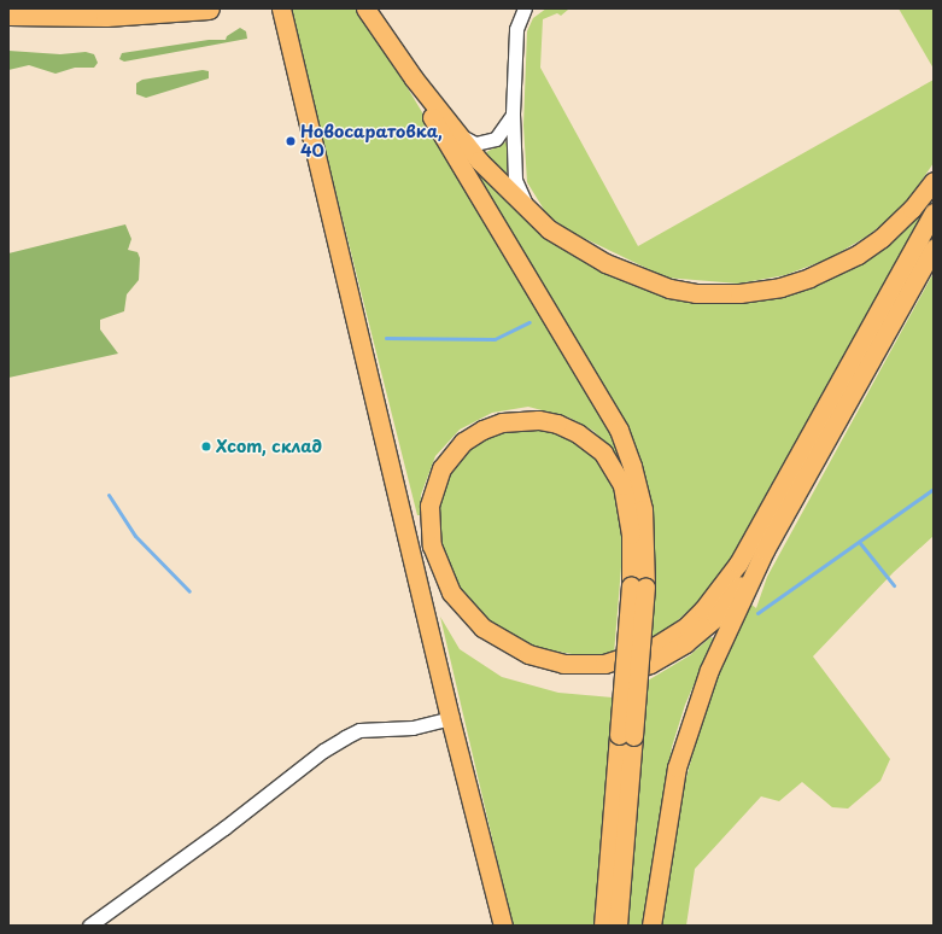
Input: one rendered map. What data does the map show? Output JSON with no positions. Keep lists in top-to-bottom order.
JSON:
{
  "places": ["Новосаратовка, 40", "Xсom, склад"]
}
